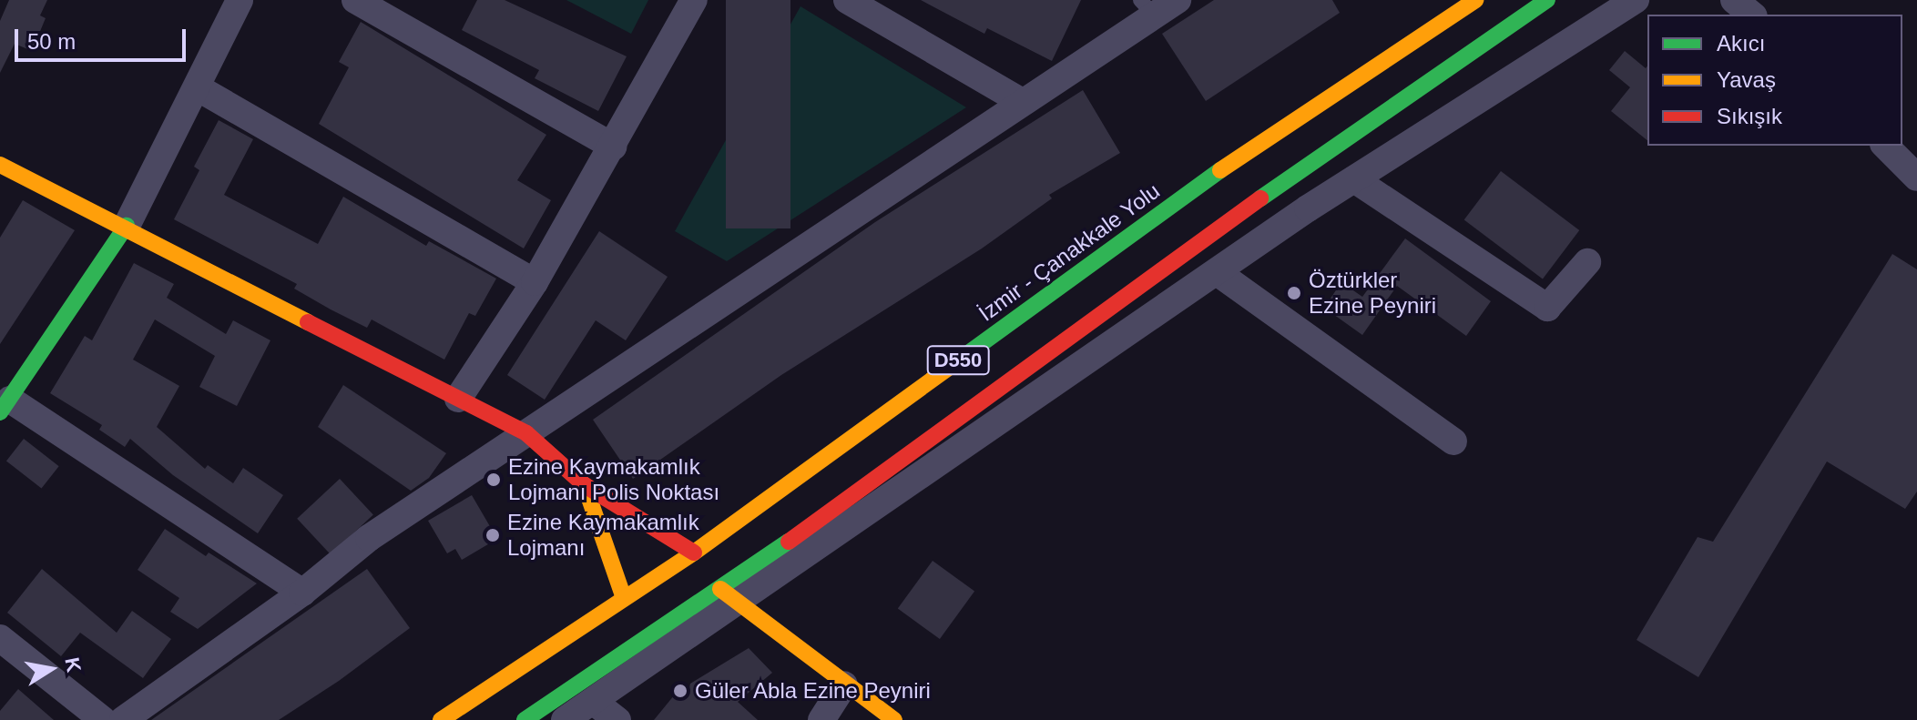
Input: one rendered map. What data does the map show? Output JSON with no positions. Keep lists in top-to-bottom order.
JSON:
{
  "streets": {
    "main road": ["İzmir - Çanakkale Yolu", "D550"]
  },
  "places": [
    "Öztürkler Ezine Peyniri",
    "Ezine Kaymakamlık Lojmanı Polis Noktası",
    "Ezine Kaymakamlık Lojmanı",
    "Güler Abla Ezine Peyniri"
  ],
  "legend": ["Akıcı", "Yavaş", "Sıkışık"],
  "scale_bar": "50 m",
  "north": "right"
}
